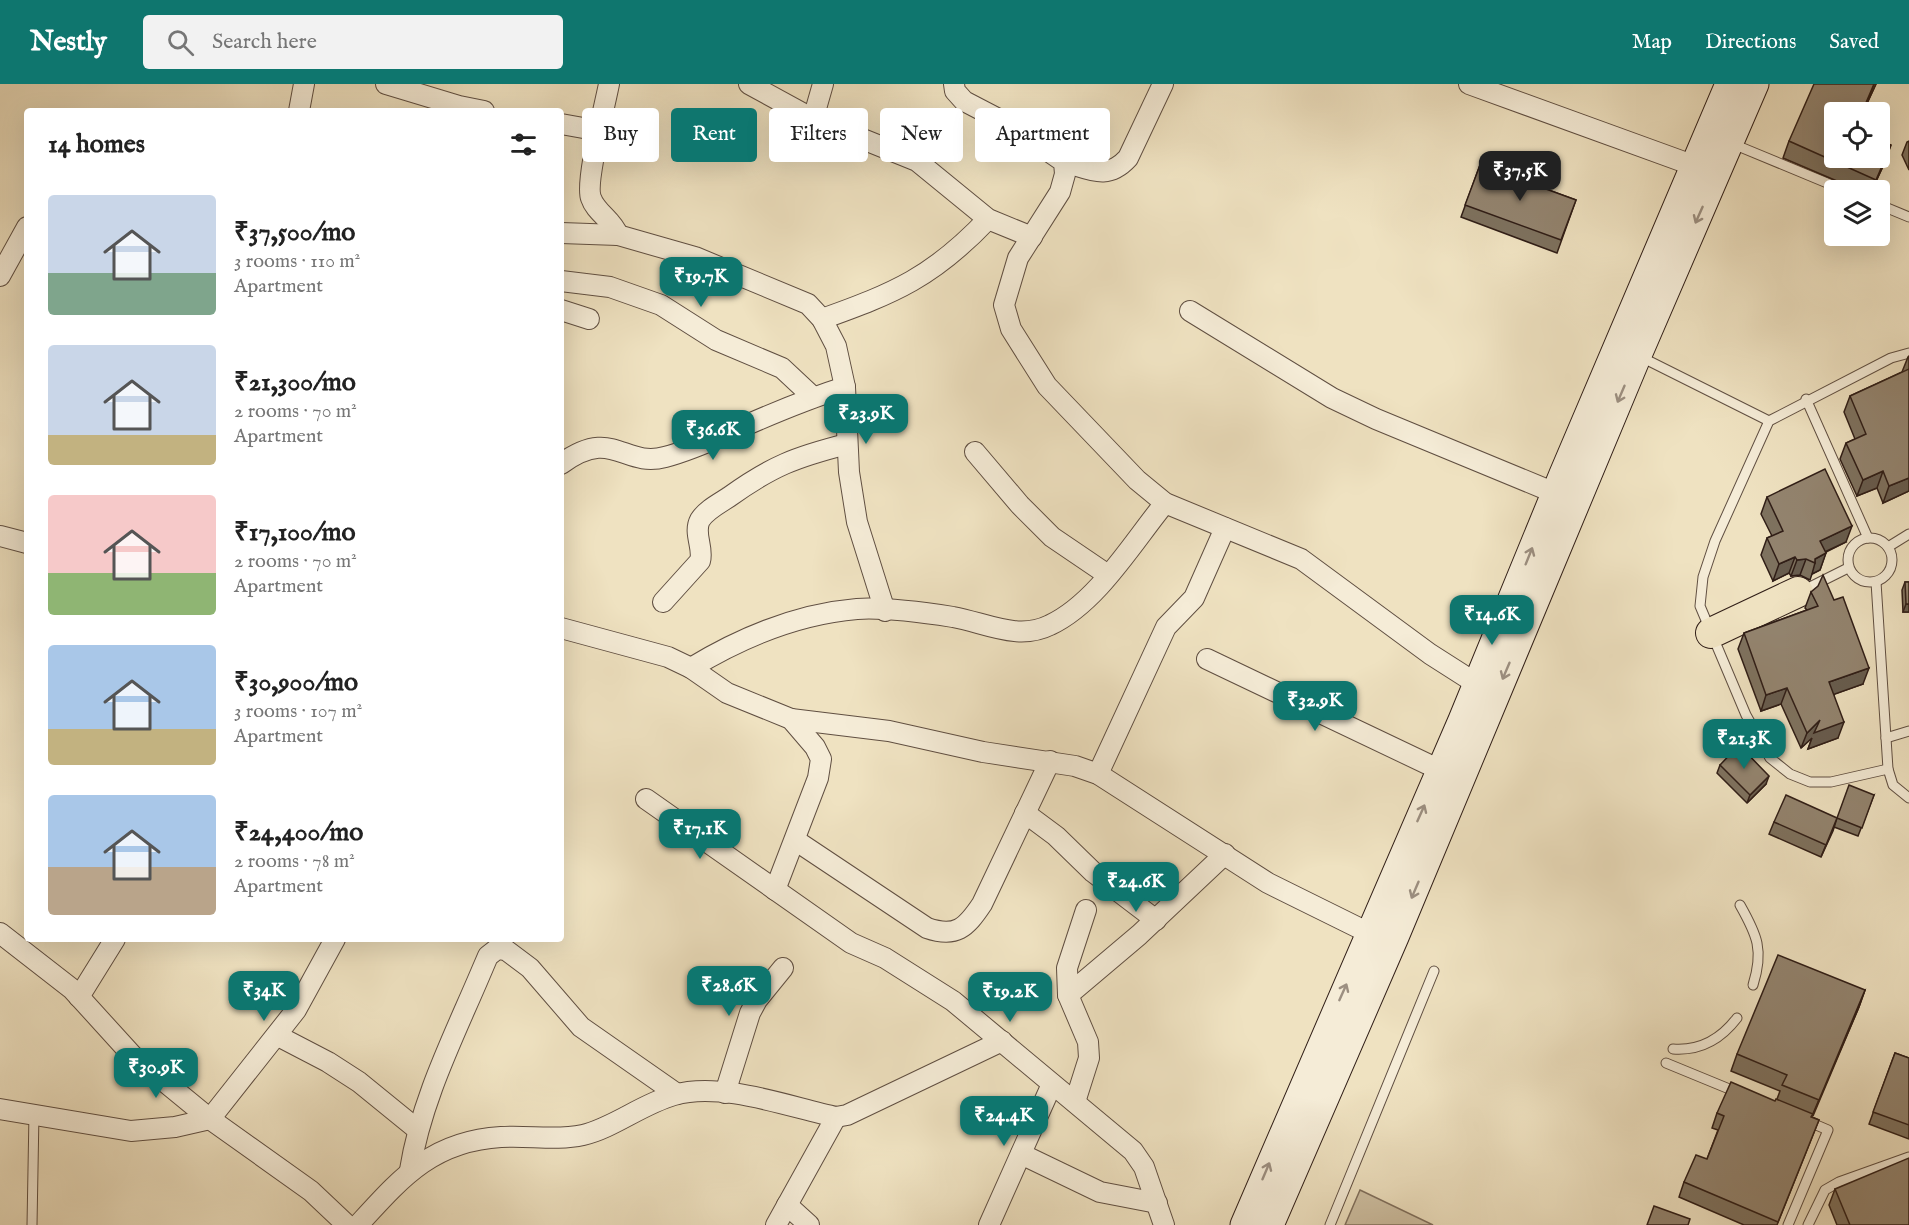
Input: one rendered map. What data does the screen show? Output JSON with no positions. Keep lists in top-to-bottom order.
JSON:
{
  "page": {
    "header": "Nestly",
    "search": "Search here",
    "nav": ["Map", "Directions", "Saved"],
    "chip": [
      "Buy",
      "Rent",
      "Filters",
      "New",
      "Apartment"
    ],
    "heading": "14 homes",
    "price": [
      "₹37.5K",
      "₹19.7K",
      "₹23.9K",
      "₹36.6K",
      "₹14.6K",
      "₹32.9K",
      "₹21.3K",
      "₹17.1K",
      "₹24.6K",
      "₹28.6K",
      "₹34K",
      "₹19.2K",
      "₹30.9K",
      "₹24.4K"
    ],
    "list": [
      {
        "name": "₹37,500/mo",
        "note": "3 rooms · 110 m² · Apartment"
      },
      {
        "name": "₹21,300/mo",
        "note": "2 rooms · 70 m² · Apartment"
      },
      {
        "name": "₹17,100/mo",
        "note": "2 rooms · 70 m² · Apartment"
      },
      {
        "name": "₹30,900/mo",
        "note": "3 rooms · 107 m² · Apartment"
      },
      {
        "name": "₹24,400/mo",
        "note": "2 rooms · 78 m² · Apartment"
      }
    ]
  }
}
